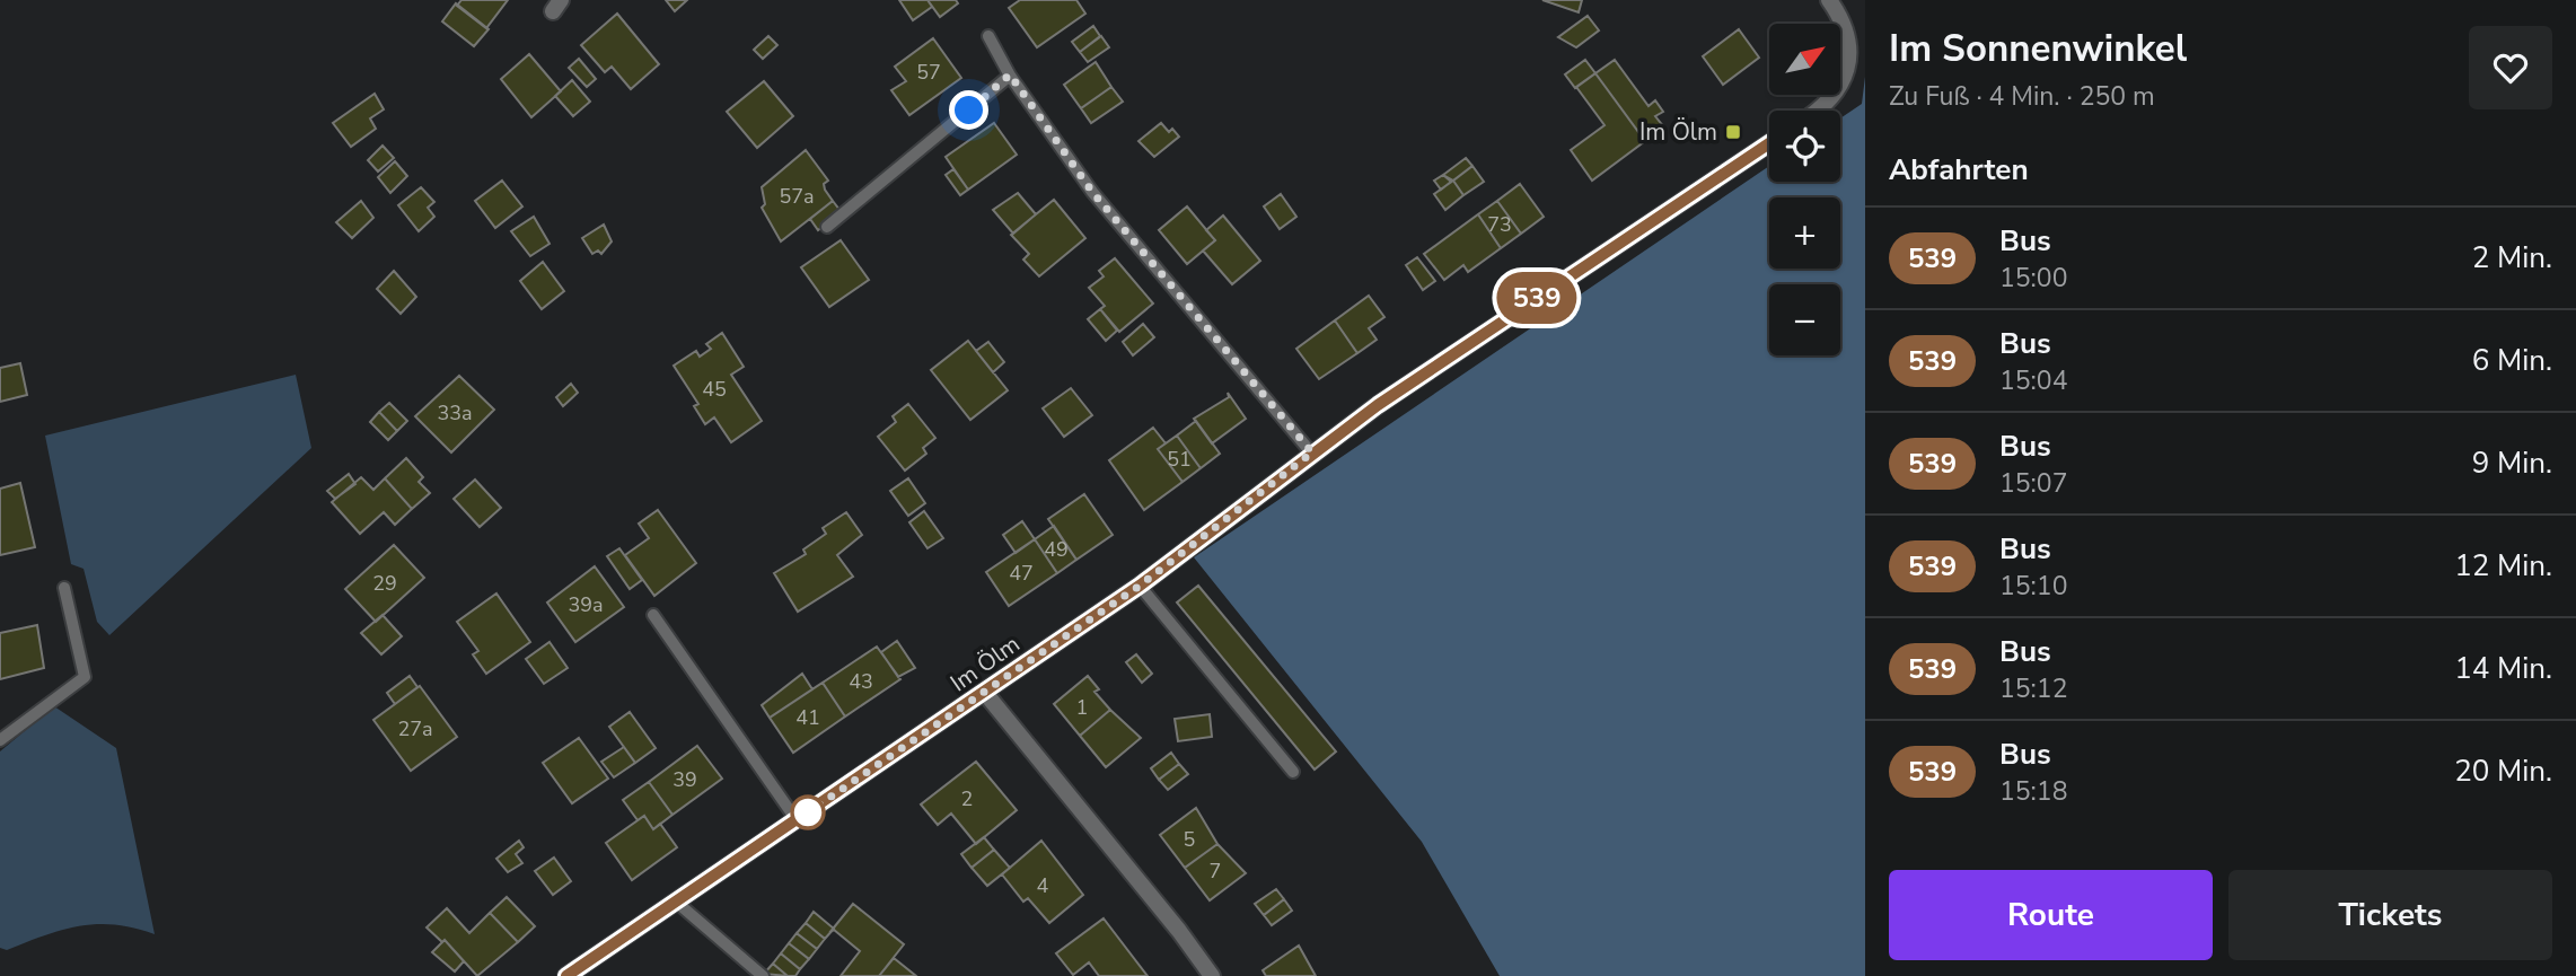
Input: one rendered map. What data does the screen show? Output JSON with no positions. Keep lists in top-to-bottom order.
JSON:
{
  "streets": {
    "street": ["Im Ölm"]
  },
  "places": {
    "transit": ["Im Ölm"]
  },
  "lines": ["bus line 539"],
  "house_numbers": [
    "57",
    "57a",
    "73",
    "45",
    "33a",
    "51",
    "49",
    "47",
    "29",
    "39a",
    "43",
    "1",
    "41",
    "27a",
    "39",
    "2",
    "5",
    "7",
    "4"
  ],
  "north": "top right",
  "page": {
    "on_map": "539",
    "heading": [
      ["Im Sonnenwinkel", "Zu Fuß · 4 Min. · 250 m"],
      "Abfahrten"
    ],
    "map_buttons": ["+", "−"],
    "list": [
      {
        "mark": "539",
        "name": "Bus",
        "note": "15:00",
        "value": "2 Min."
      },
      {
        "mark": "539",
        "name": "Bus",
        "note": "15:04",
        "value": "6 Min."
      },
      {
        "mark": "539",
        "name": "Bus",
        "note": "15:07",
        "value": "9 Min."
      },
      {
        "mark": "539",
        "name": "Bus",
        "note": "15:10",
        "value": "12 Min."
      },
      {
        "mark": "539",
        "name": "Bus",
        "note": "15:12",
        "value": "14 Min."
      },
      {
        "mark": "539",
        "name": "Bus",
        "note": "15:18",
        "value": "20 Min."
      }
    ],
    "buttons": ["Route", "Tickets"]
  }
}
